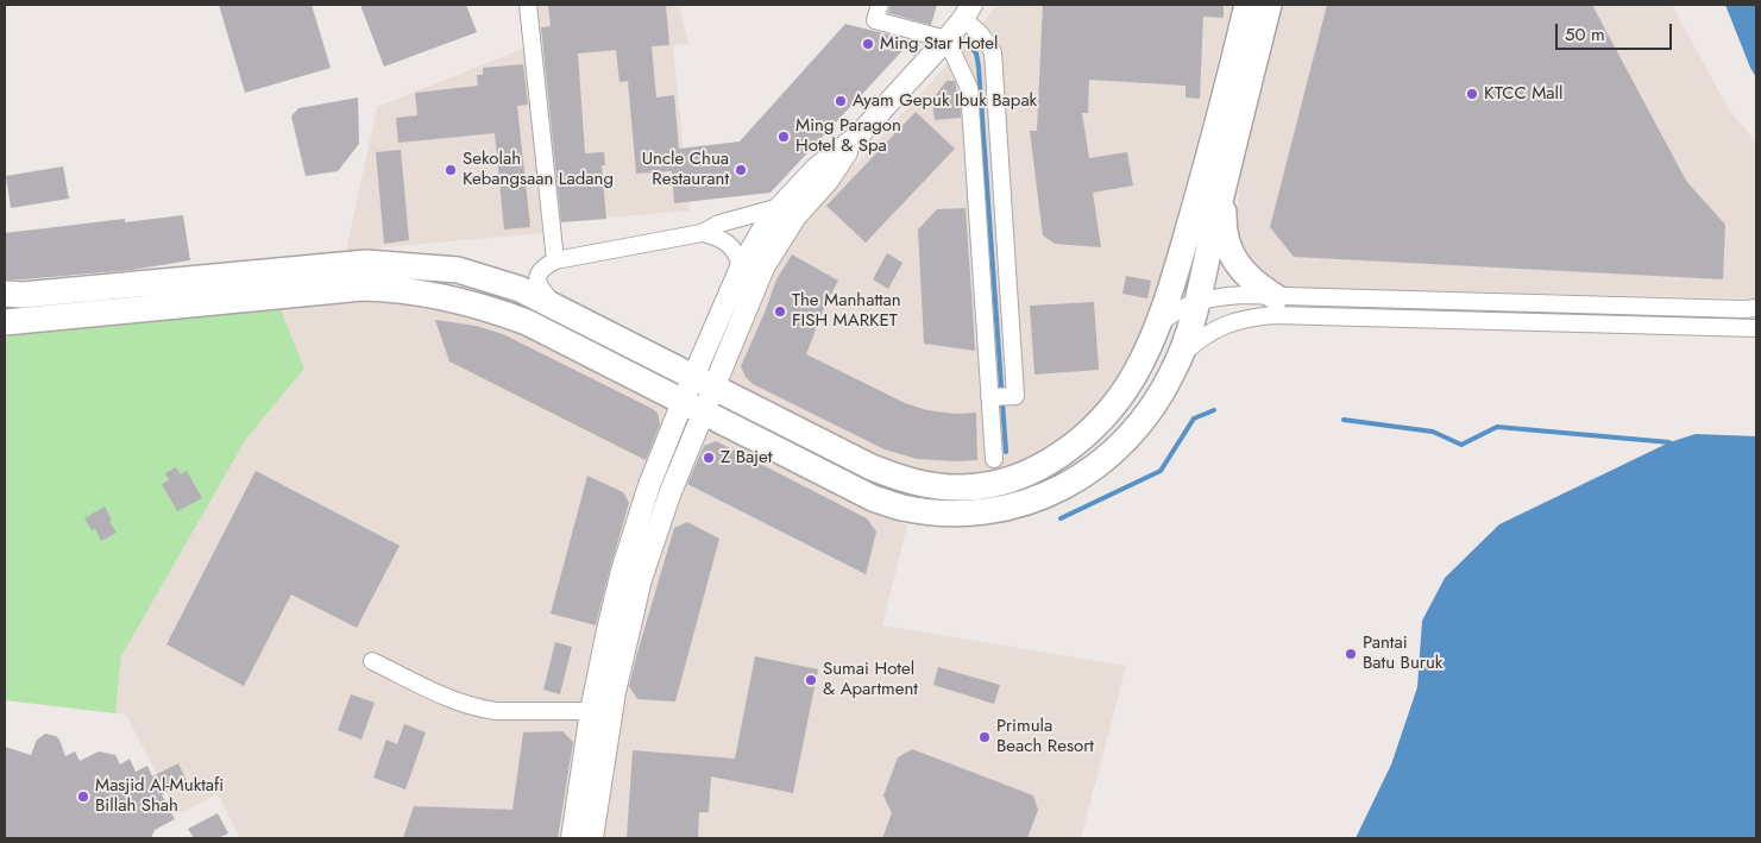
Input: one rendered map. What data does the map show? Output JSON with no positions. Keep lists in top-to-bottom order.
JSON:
{
  "places": [
    "Ming Star Hotel",
    "KTCC Mall",
    "Ayam Gepuk Ibuk Bapak",
    "Ming Paragon Hotel & Spa",
    "Sekolah Kebangsaan Ladang",
    "Uncle Chua Restaurant",
    "The Manhattan FISH MARKET",
    "Z Bajet",
    "Pantai Batu Buruk",
    "Sumai Hotel & Apartment",
    "Primula Beach Resort",
    "Masjid Al-Muktafi Billah Shah"
  ],
  "scale_bar": "50 m"
}
